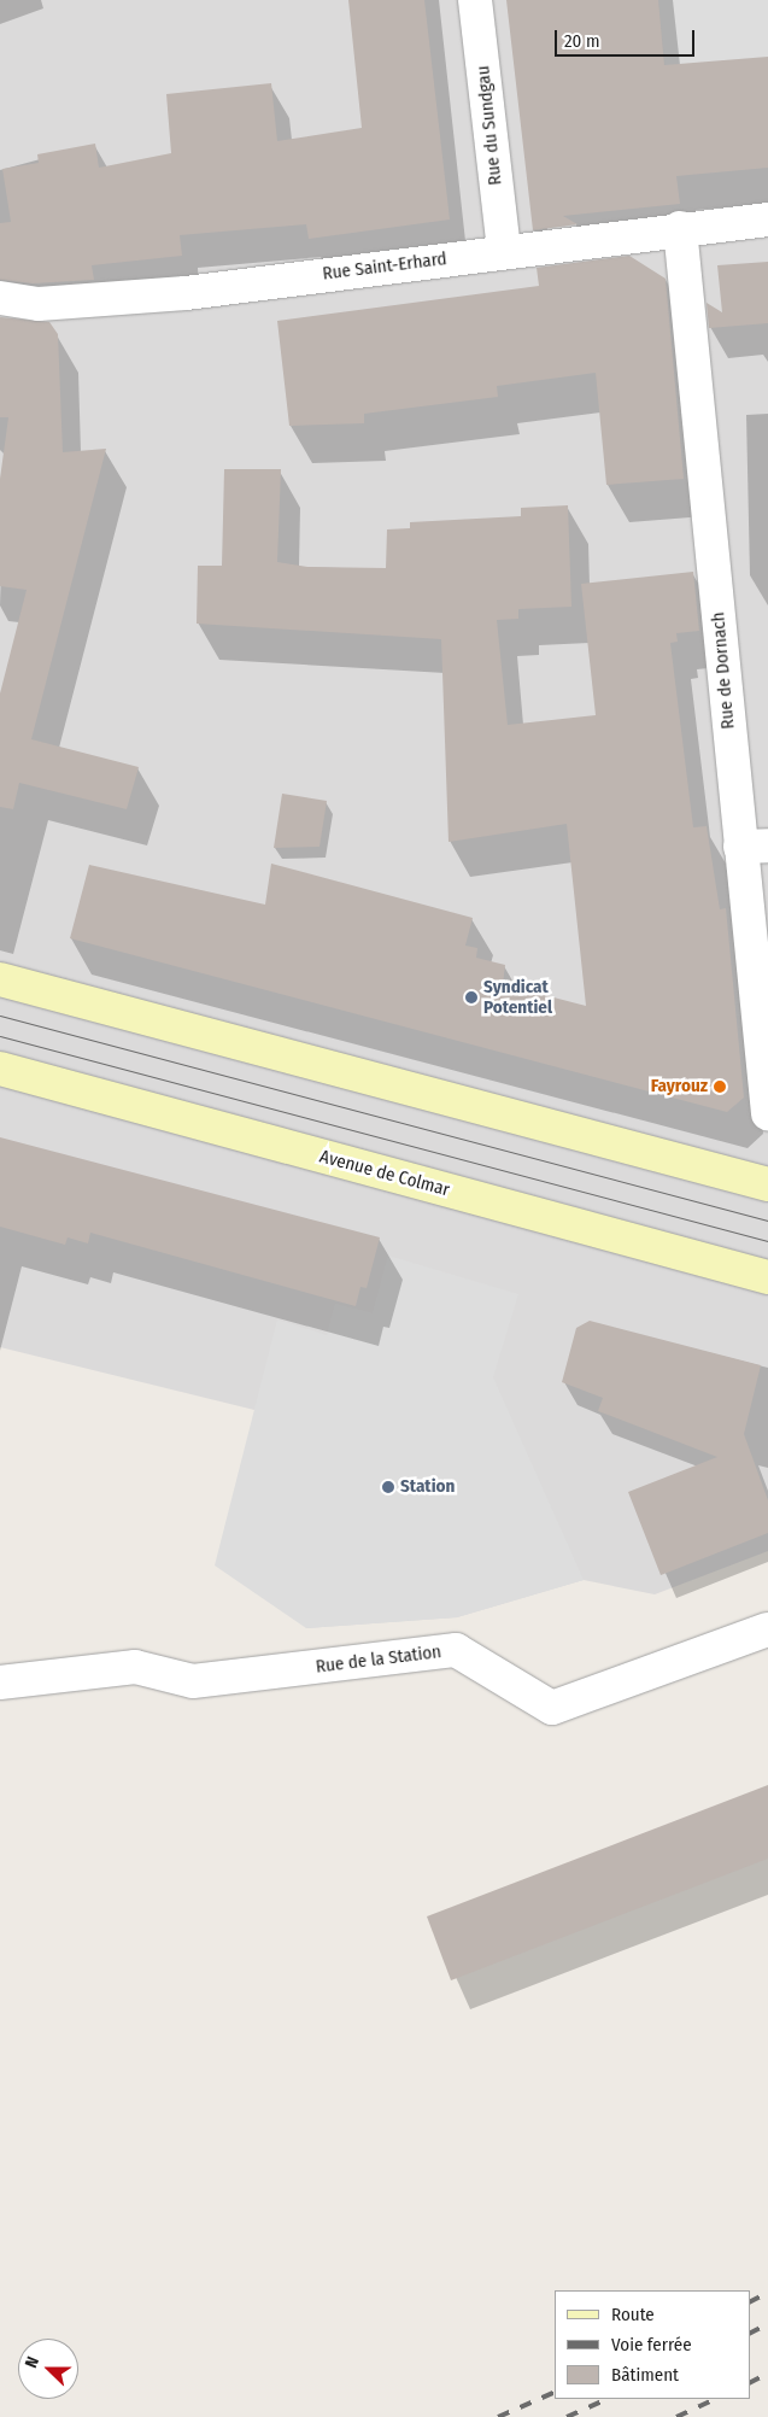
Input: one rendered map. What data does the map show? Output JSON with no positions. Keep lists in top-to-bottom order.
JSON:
{
  "streets": {
    "street": [
      "Rue du Sundgau",
      "Rue Saint-Erhard",
      "Rue de Dornach",
      "Avenue de Colmar",
      "Rue de la Station"
    ]
  },
  "crossings": [
    ["Rue du Sundgau", "Rue Saint-Erhard"],
    ["Rue Saint-Erhard", "Rue de Dornach"]
  ],
  "places": ["Syndicat Potentiel", "Fayrouz", "Station"],
  "legend": ["Route", "Voie ferrée", "Bâtiment"],
  "scale_bar": "20 m",
  "north": "left"
}
